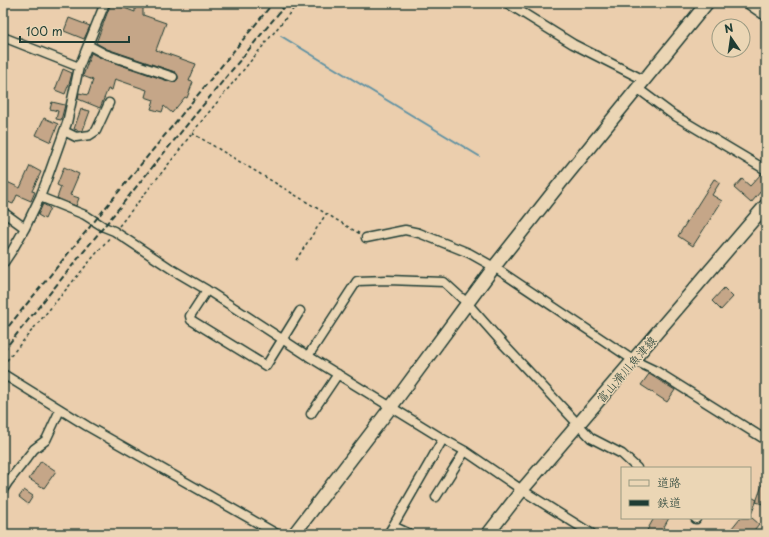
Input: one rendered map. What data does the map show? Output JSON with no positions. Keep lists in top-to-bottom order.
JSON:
{
  "streets": {
    "street": ["富山滑川魚津線"]
  },
  "legend": ["道路", "鉄道"],
  "scale_bar": "100 m",
  "north": "top"
}
